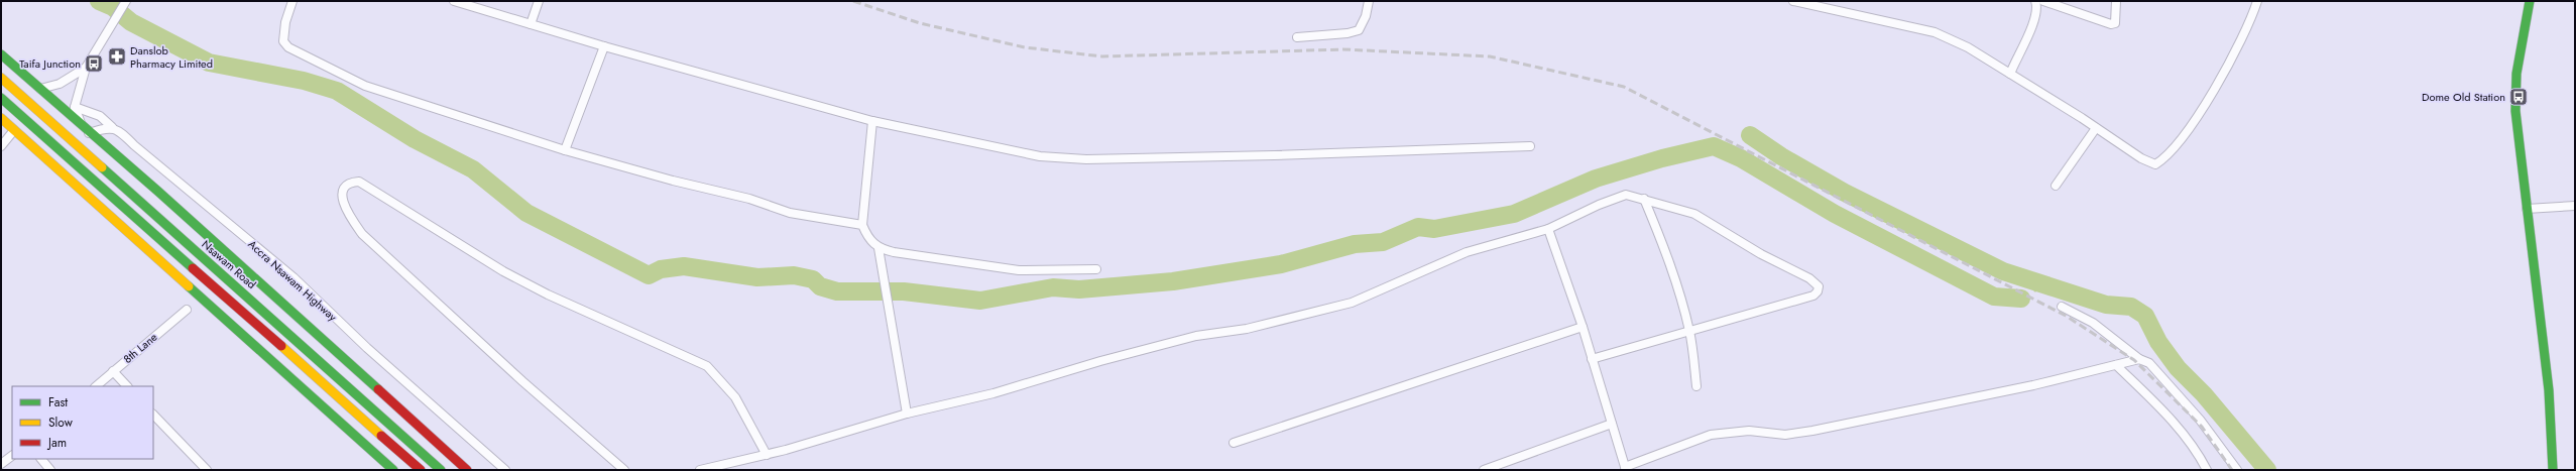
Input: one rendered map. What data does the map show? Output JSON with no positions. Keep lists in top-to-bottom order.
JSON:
{
  "streets": {
    "main road": ["Nsawam Road"],
    "street": ["Accra Nsawam Highway", "8th Lane"]
  },
  "places": {
    "pharmacy": ["Danslob Pharmacy Limited"],
    "bus stop": ["Taifa Junction", "Dome Old Station"]
  },
  "legend": ["Fast", "Slow", "Jam"]
}
